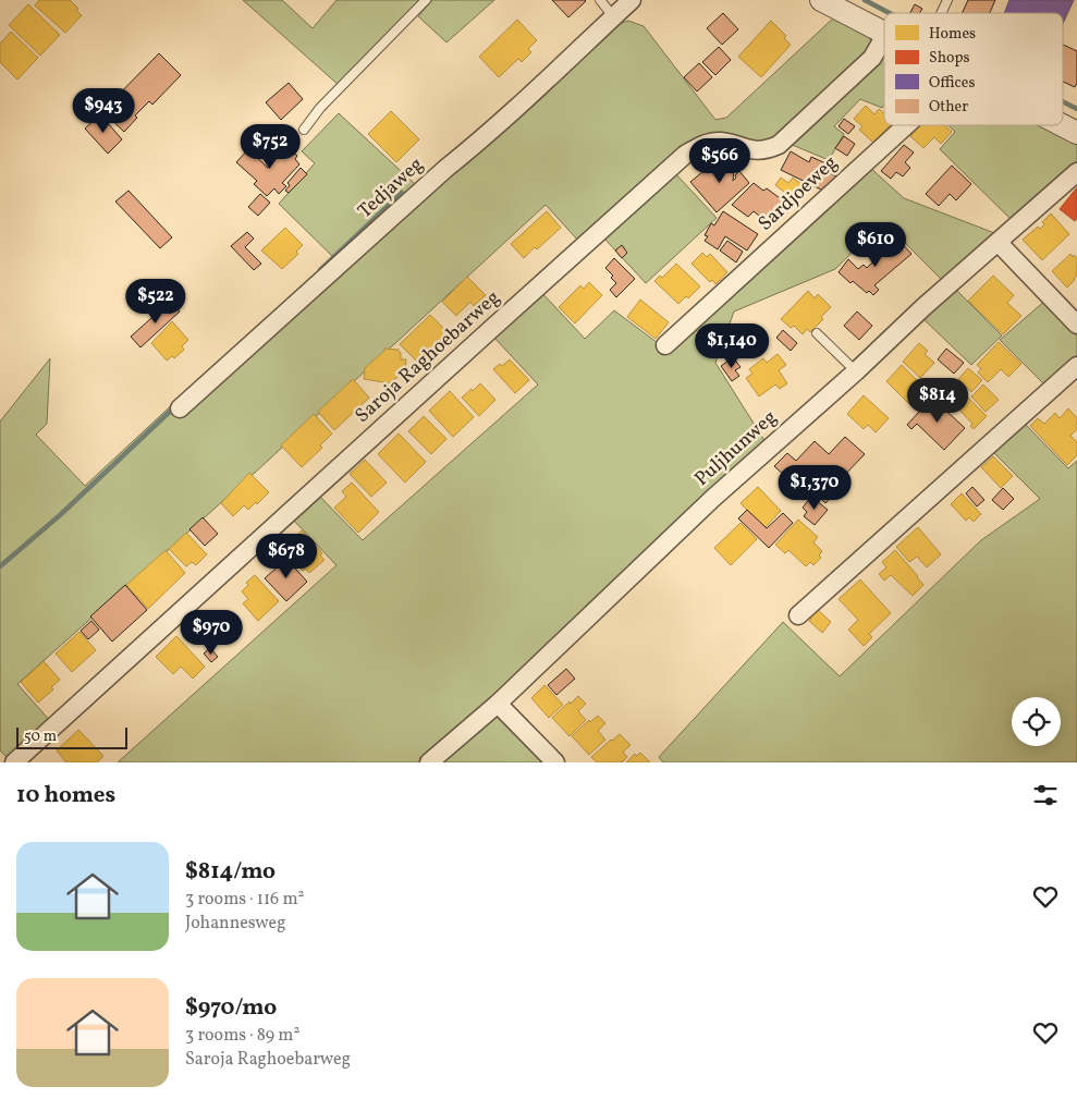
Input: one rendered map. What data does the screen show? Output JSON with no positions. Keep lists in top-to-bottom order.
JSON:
{
  "streets": {
    "street": [
      "Tedjaweg",
      "Sardjoeweg",
      "Saroja Raghoebarweg",
      "Puljhunweg"
    ]
  },
  "legend": [
    "Homes",
    "Shops",
    "Offices",
    "Other"
  ],
  "scale_bar": "50 m",
  "page": {
    "price": [
      "$943",
      "$752",
      "$566",
      "$610",
      "$522",
      "$1,140",
      "$814",
      "$1,370",
      "$678",
      "$970"
    ],
    "scale": "50 m",
    "heading": "10 homes",
    "list": [
      {
        "name": "$814/mo",
        "note": "3 rooms · 116 m² · Johannesweg"
      },
      {
        "name": "$970/mo",
        "note": "3 rooms · 89 m² · Saroja Raghoebarweg"
      }
    ]
  }
}
